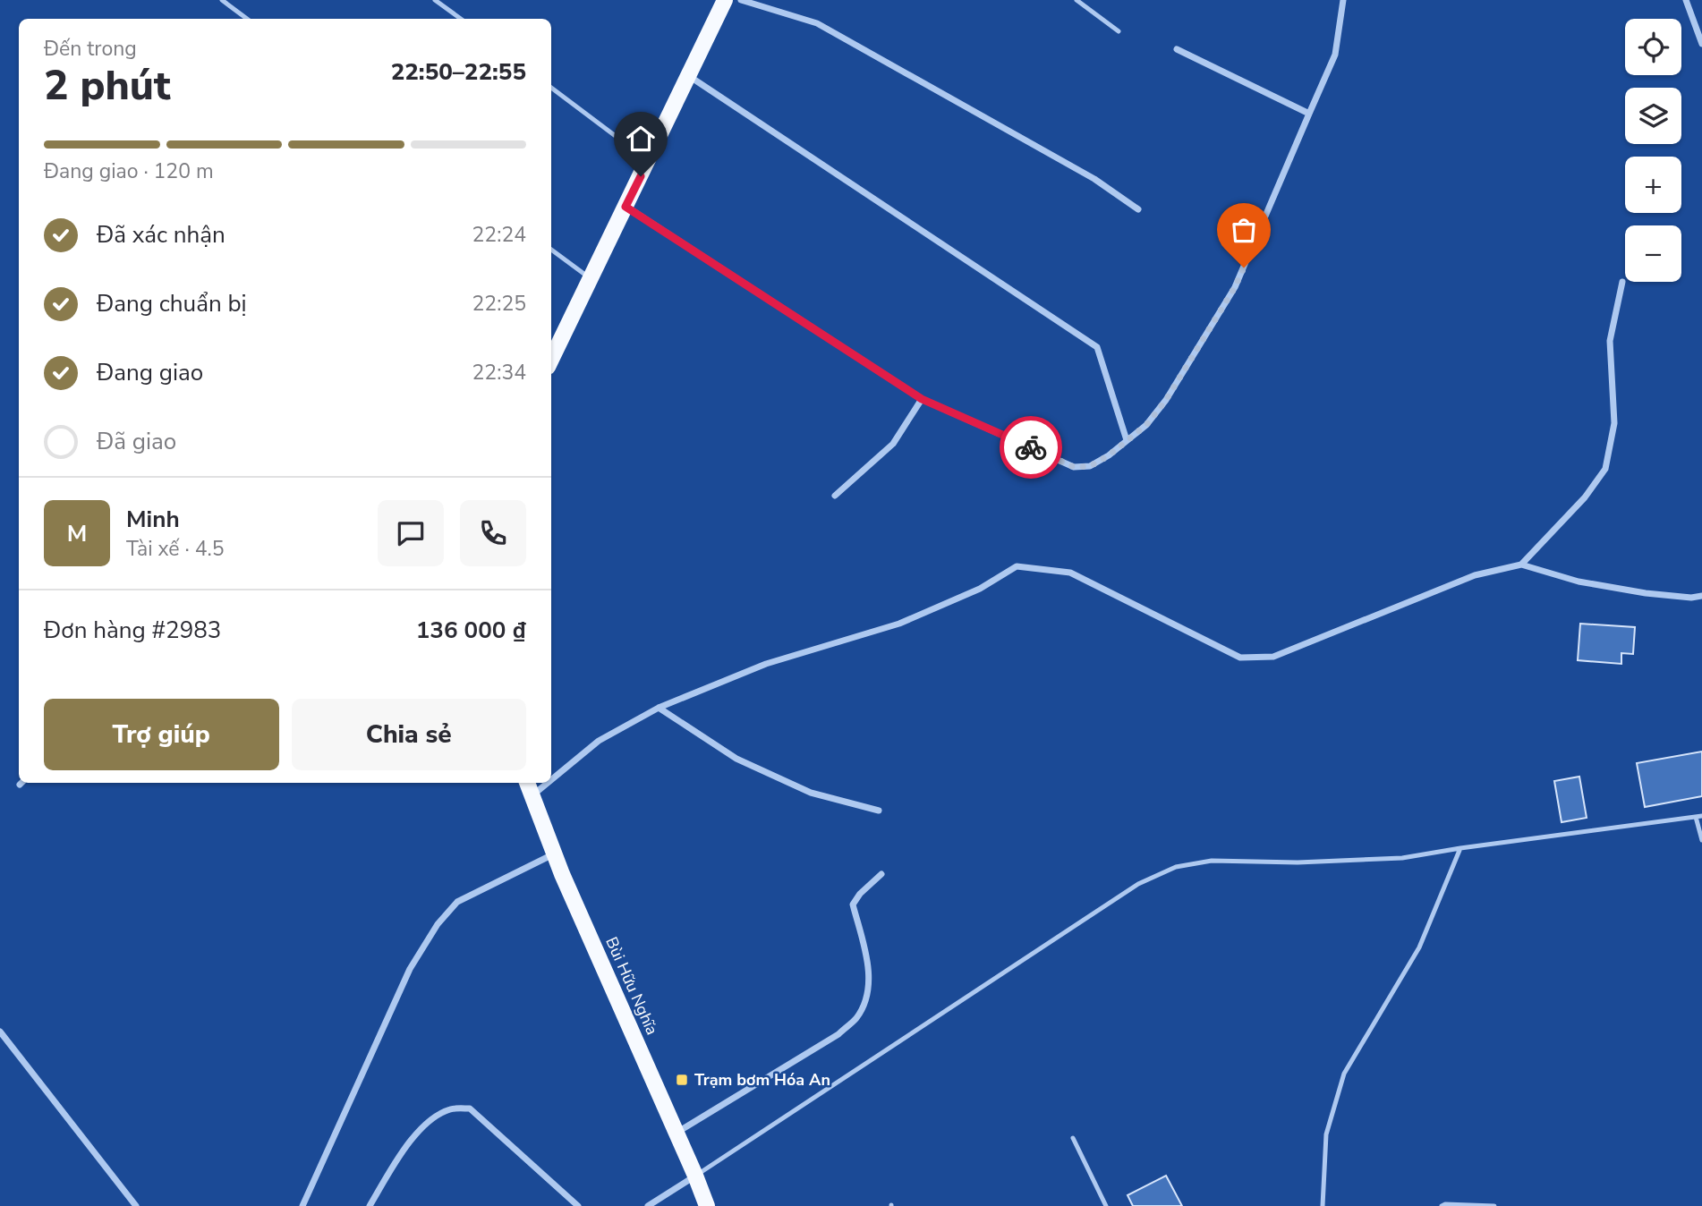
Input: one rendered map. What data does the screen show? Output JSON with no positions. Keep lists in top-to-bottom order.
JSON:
{
  "streets": {
    "main road": ["Bùi Hữu Nghĩa"]
  },
  "places": {
    "transit": ["Trạm bơm Hóa An"]
  },
  "page": {
    "map_buttons": ["+", "−"],
    "heading": ["2 phút", "Đến trong", "22:50–22:55"],
    "panel": [
      "Minh",
      "Tài xế · 4.5",
      "Đơn hàng #2983",
      "136 000 ₫"
    ],
    "bar": "Đang giao · 120 m",
    "list": [
      ["Đã xác nhận", "22:24"],
      ["Đang chuẩn bị", "22:25"],
      ["Đang giao", "22:34"],
      "Đã giao"
    ],
    "round": "M",
    "buttons": ["Trợ giúp", "Chia sẻ"]
  }
}
